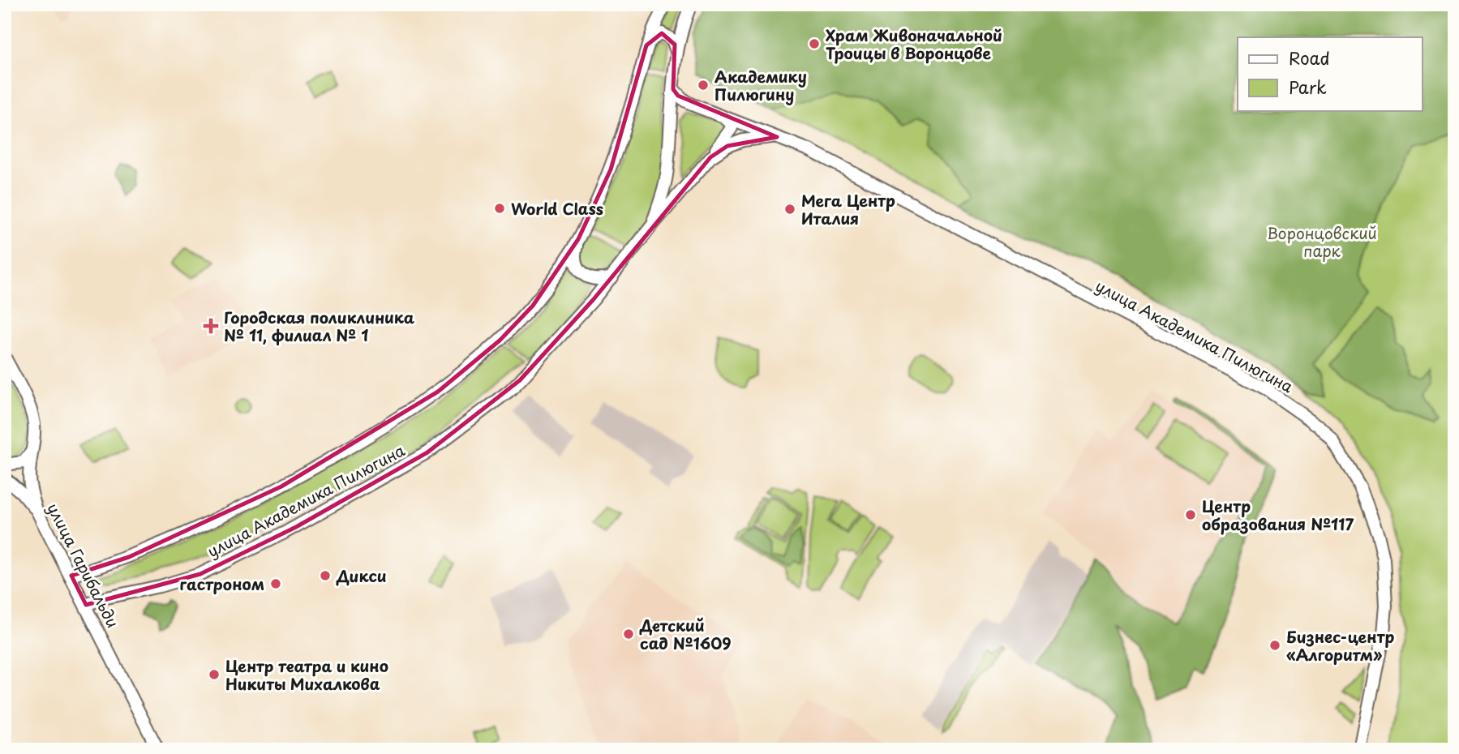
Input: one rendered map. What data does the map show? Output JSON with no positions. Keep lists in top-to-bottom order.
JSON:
{
  "streets": {
    "street": ["улица Академика Пилюгина", "улица Гарибальди"]
  },
  "crossings": [
    ["улица Академика Пилюгина", "улица Гарибальди"]
  ],
  "parks": ["Воронцовский парк"],
  "places": {
    "other": [
      "Храм Живоначальной Троицы в Воронцове",
      "Академику Пилюгину",
      "World Class",
      "Мега Центр Италия",
      "Центр образования №117",
      "Дикси",
      "гастроном",
      "Детский сад №1609",
      "Бизнес-центр «Алгоритм»",
      "Центр театра и кино Никиты Михалкова"
    ],
    "health": ["Городская поликлиника № 11, филиал № 1"]
  },
  "legend": ["Road", "Park"]
}
